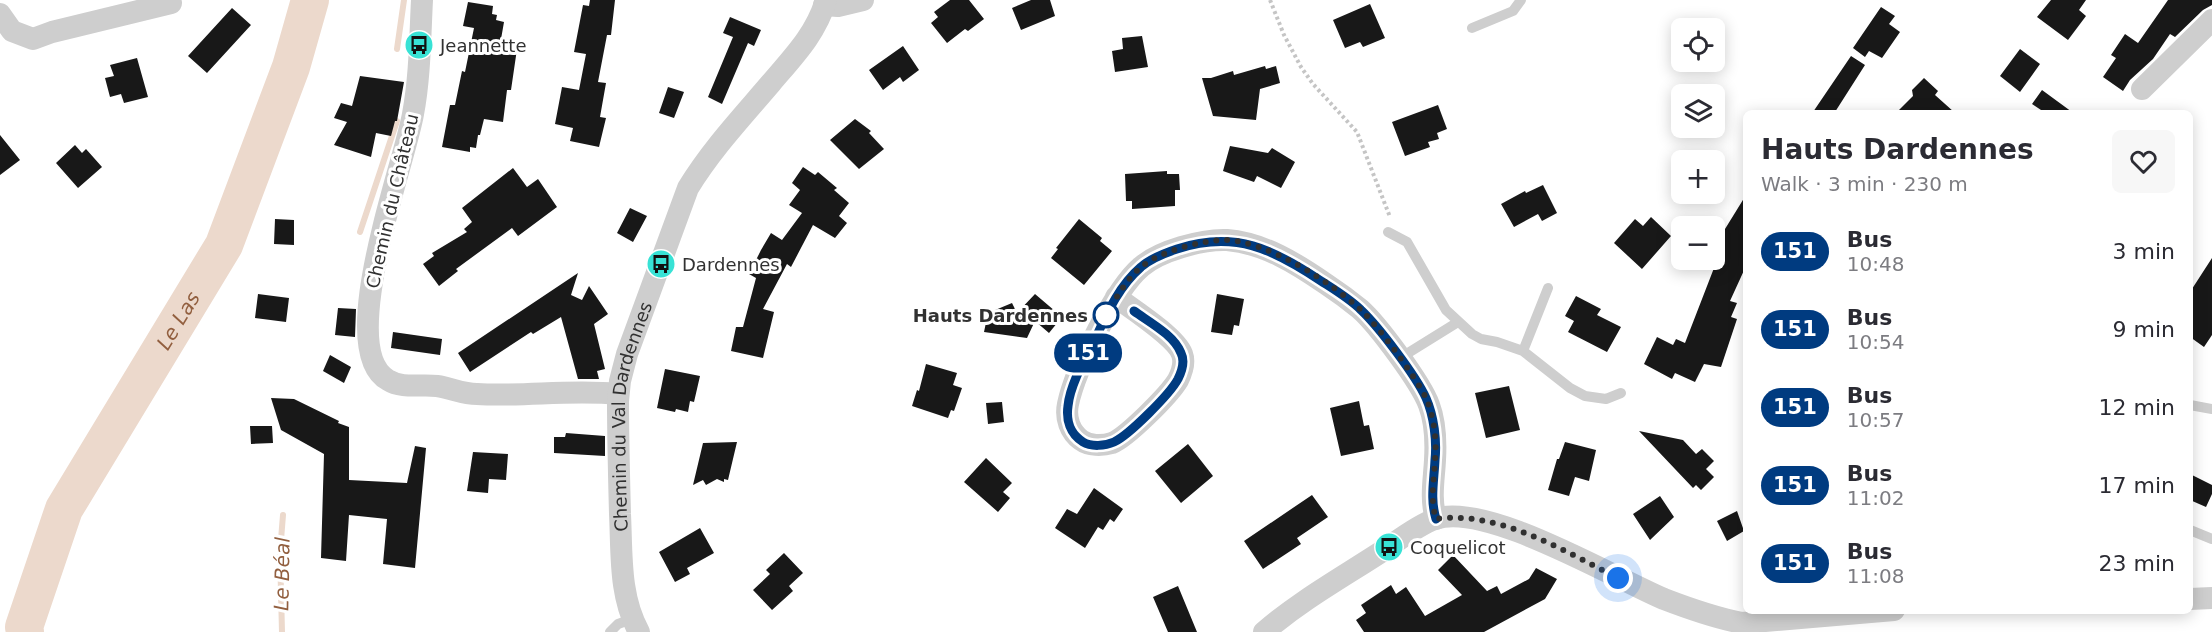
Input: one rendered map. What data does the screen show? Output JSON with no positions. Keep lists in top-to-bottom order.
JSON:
{
  "streets": {
    "street": ["Chemin du Château", "Chemin du Val Dardennes"]
  },
  "crossings": [
    ["Chemin du Château", "Chemin du Val Dardennes"]
  ],
  "water": ["Le Las", "Le Béal"],
  "places": {
    "bus stop": ["Jeannette", "Dardennes", "Coquelicot"],
    "other": ["Hauts Dardennes"]
  },
  "lines": ["bus line 151"],
  "page": {
    "on_map": "151",
    "map_buttons": ["+", "−"],
    "heading": ["Hauts Dardennes", "Walk · 3 min · 230 m"],
    "list": [
      {
        "mark": "151",
        "name": "Bus",
        "note": "10:48",
        "value": "3 min"
      },
      {
        "mark": "151",
        "name": "Bus",
        "note": "10:54",
        "value": "9 min"
      },
      {
        "mark": "151",
        "name": "Bus",
        "note": "10:57",
        "value": "12 min"
      },
      {
        "mark": "151",
        "name": "Bus",
        "note": "11:02",
        "value": "17 min"
      },
      {
        "mark": "151",
        "name": "Bus",
        "note": "11:08",
        "value": "23 min"
      }
    ]
  }
}
